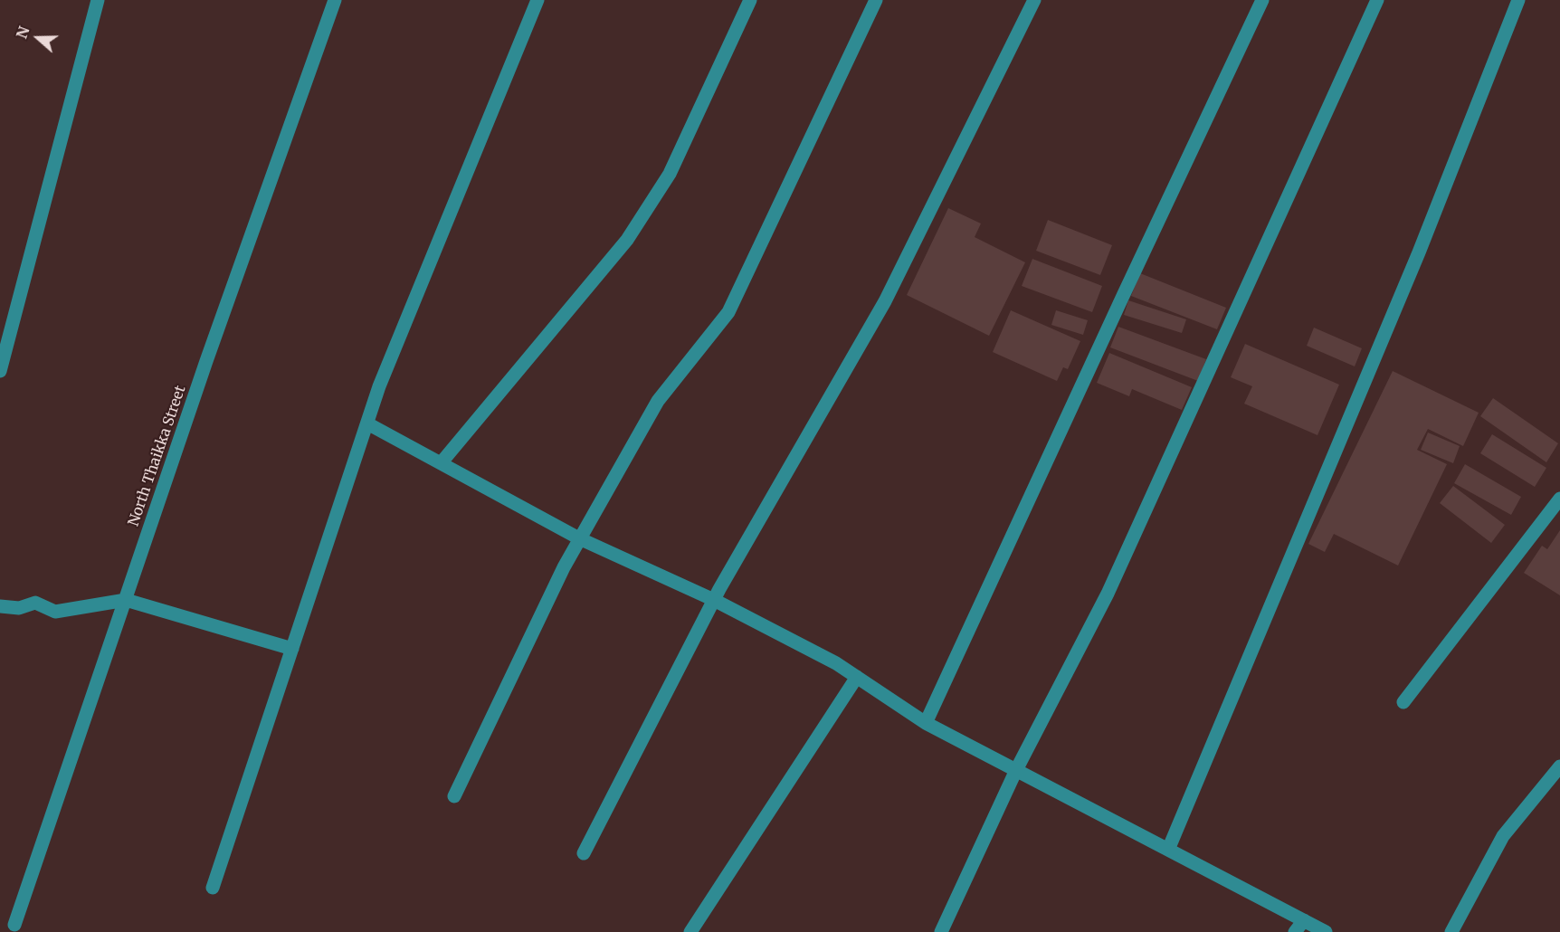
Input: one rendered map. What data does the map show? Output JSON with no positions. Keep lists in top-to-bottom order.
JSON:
{
  "streets": {
    "street": ["North Thaikka Street"]
  },
  "north": "left"
}
